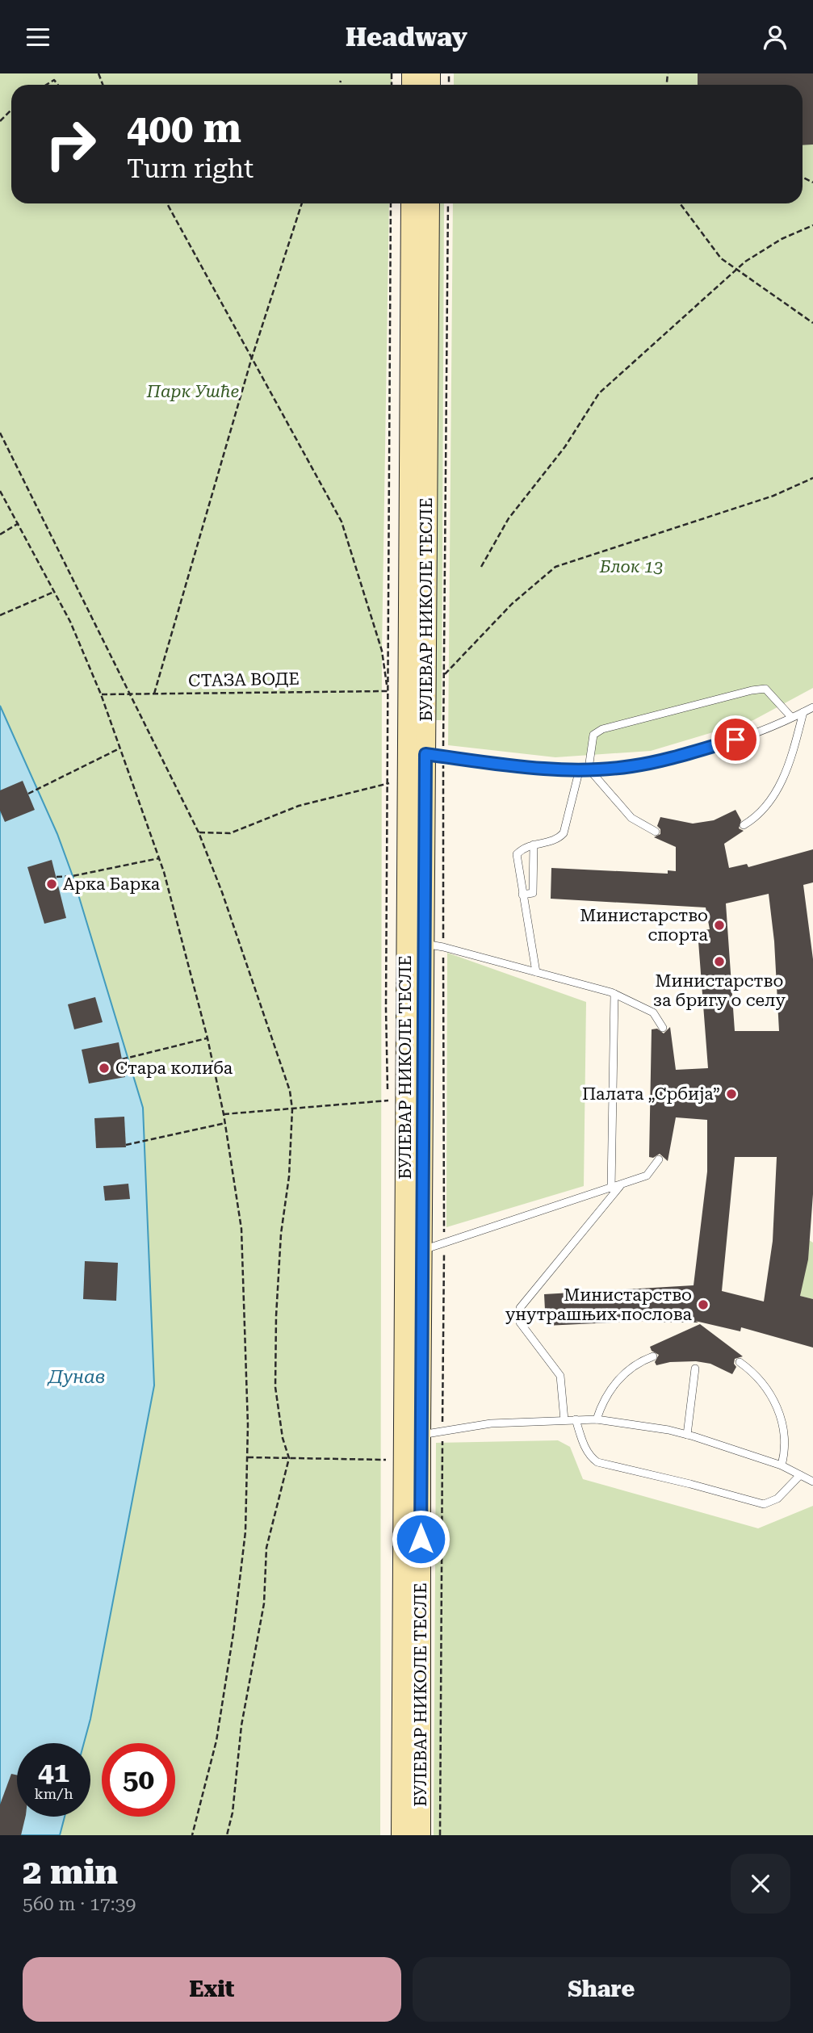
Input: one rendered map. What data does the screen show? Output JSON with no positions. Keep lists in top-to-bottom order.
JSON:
{
  "streets": {
    "main road": ["БУЛЕВАР НИКОЛЕ ТЕСЛЕ"],
    "path": ["СТАЗА ВОДЕ"]
  },
  "water": ["Дунав"],
  "parks": ["Парк Ушће", "Блок 13"],
  "places": [
    "Арка Барка",
    "Министарство спорта",
    "Министарство за бригу о селу",
    "Стара колиба",
    "Палата „Србија”",
    "Министарство унутрашњих послова"
  ],
  "page": {
    "header": "Headway",
    "turn": ["400 m", "Turn right"],
    "speed": "41 km/h",
    "limit": "50",
    "heading": ["2 min", "560 m · 17:39"],
    "buttons": ["Exit", "Share"]
  }
}
